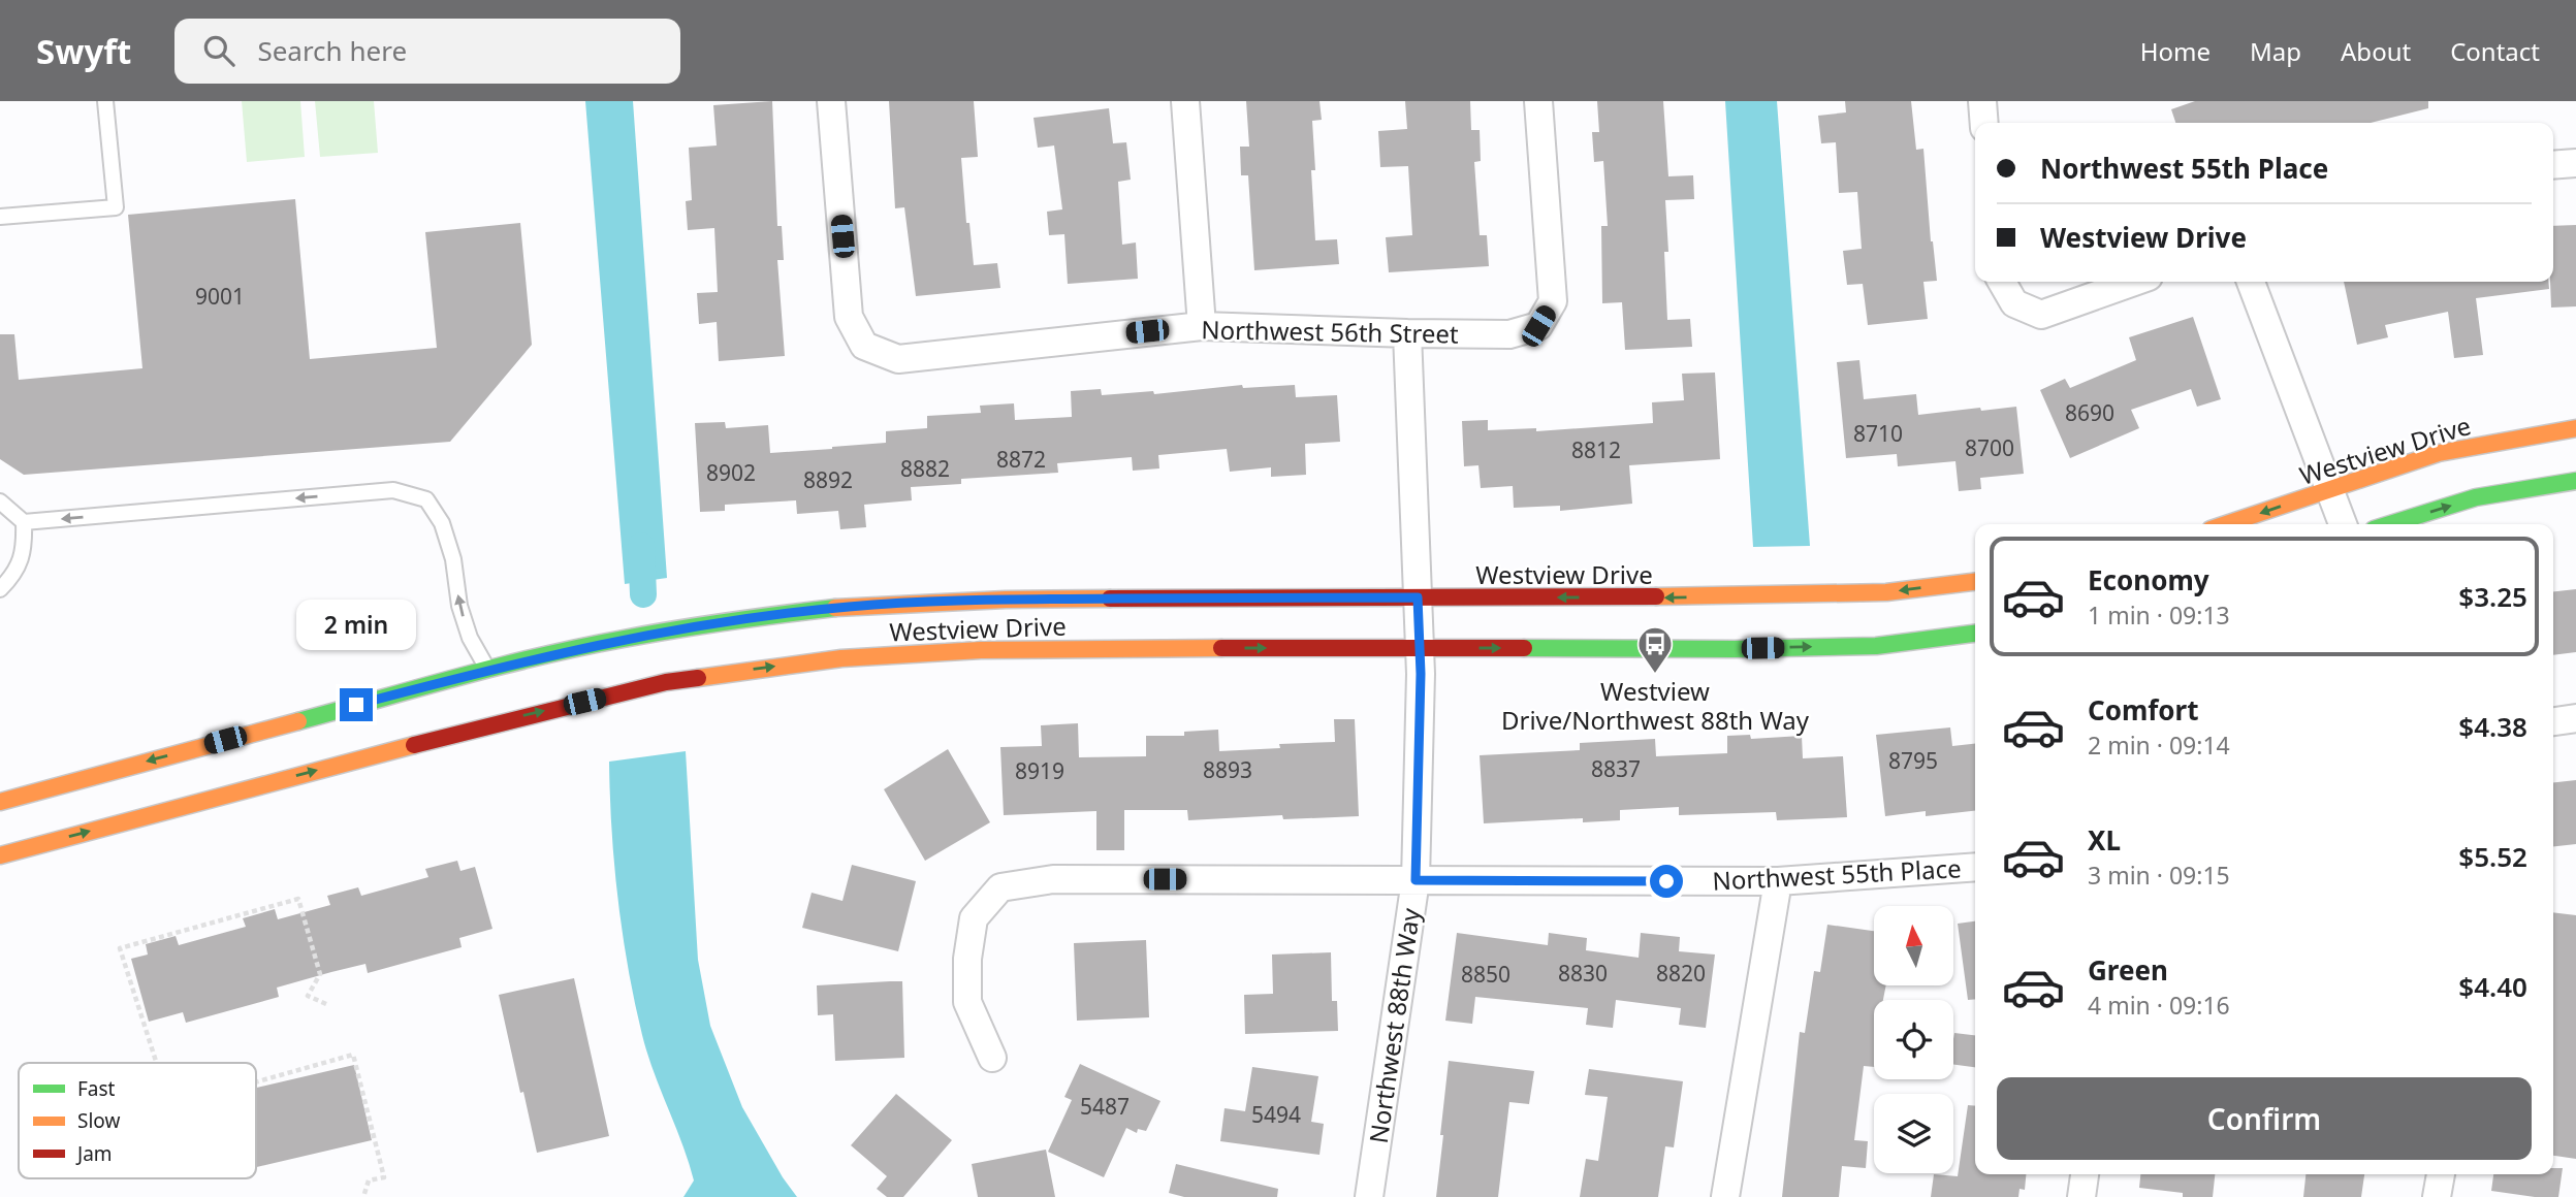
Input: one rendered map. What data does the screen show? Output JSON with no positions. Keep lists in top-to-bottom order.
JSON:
{
  "streets": {
    "street": [
      "Northwest 56th Street",
      "Westview Drive",
      "Northwest 55th Place",
      "Northwest 88th Way"
    ]
  },
  "crossings": [
    ["Northwest 56th Street", "Northwest 88th Way"],
    ["Westview Drive", "Northwest 88th Way"],
    ["Northwest 55th Place", "Northwest 88th Way"]
  ],
  "places": {
    "bus stop": ["Westview Drive/Northwest 88th Way"]
  },
  "house_numbers": [
    "9001",
    "8690",
    "8710",
    "8700",
    "8812",
    "8872",
    "8882",
    "8902",
    "8892",
    "8795",
    "8837",
    "8893",
    "8919",
    "8830",
    "8820",
    "8850",
    "5487",
    "5494"
  ],
  "legend": ["Fast", "Slow", "Jam"],
  "north": "top",
  "page": {
    "header": "Swyft",
    "search": "Search here",
    "nav": [
      "Home",
      "Map",
      "About",
      "Contact"
    ],
    "banner": ["Northwest 55th Place", "Westview Drive"],
    "list": [
      {
        "name": "Economy",
        "note": "1 min · 09:13",
        "value": "$3.25"
      },
      {
        "name": "Comfort",
        "note": "2 min · 09:14",
        "value": "$4.38"
      },
      {
        "name": "XL",
        "note": "3 min · 09:15",
        "value": "$5.52"
      },
      {
        "name": "Green",
        "note": "4 min · 09:16",
        "value": "$4.40"
      }
    ],
    "bubble": "2 min",
    "buttons": "Confirm"
  }
}
